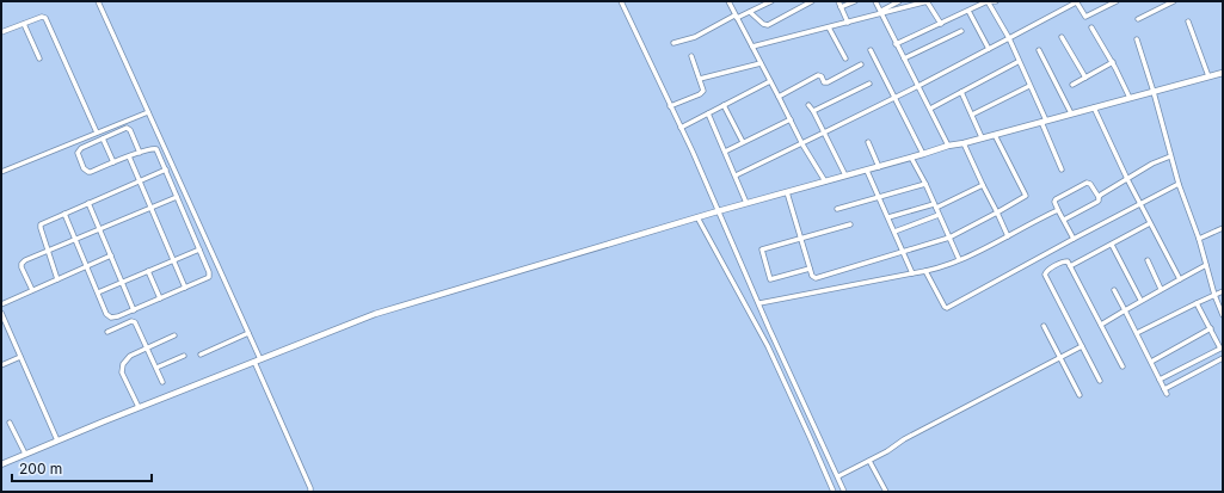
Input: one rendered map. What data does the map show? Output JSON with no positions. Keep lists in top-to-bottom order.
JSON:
{
  "scale_bar": "200 m"
}
